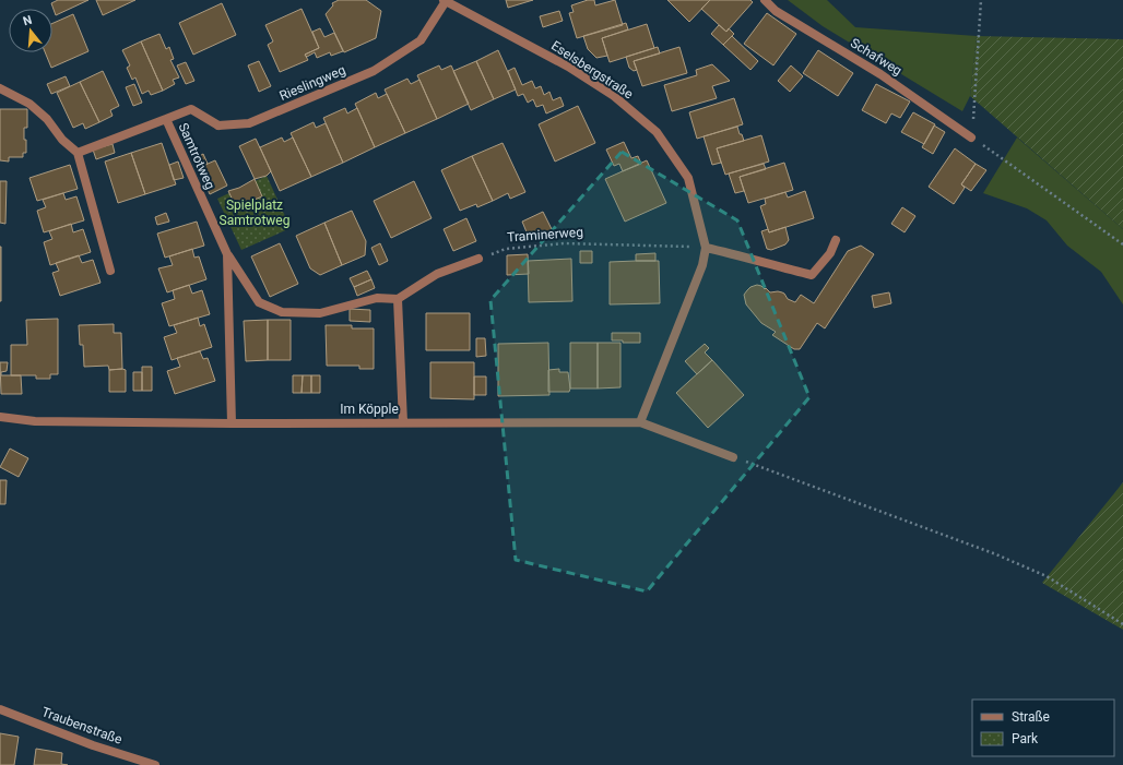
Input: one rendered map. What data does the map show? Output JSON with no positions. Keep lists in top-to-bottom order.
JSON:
{
  "streets": {
    "street": [
      "Schafweg",
      "Eselsbergstraße",
      "Rieslingweg",
      "Samtrotweg",
      "Im Köpple",
      "Traubenstraße"
    ],
    "path": ["Traminerweg"]
  },
  "crossings": [
    ["Eselsbergstraße", "Rieslingweg"],
    ["Eselsbergstraße", "Traminerweg"],
    ["Eselsbergstraße", "Im Köpple"],
    ["Rieslingweg", "Samtrotweg"],
    ["Samtrotweg", "Im Köpple"]
  ],
  "parks": ["Spielplatz Samtrotweg"],
  "legend": ["Straße", "Park"],
  "north": "top"
}
